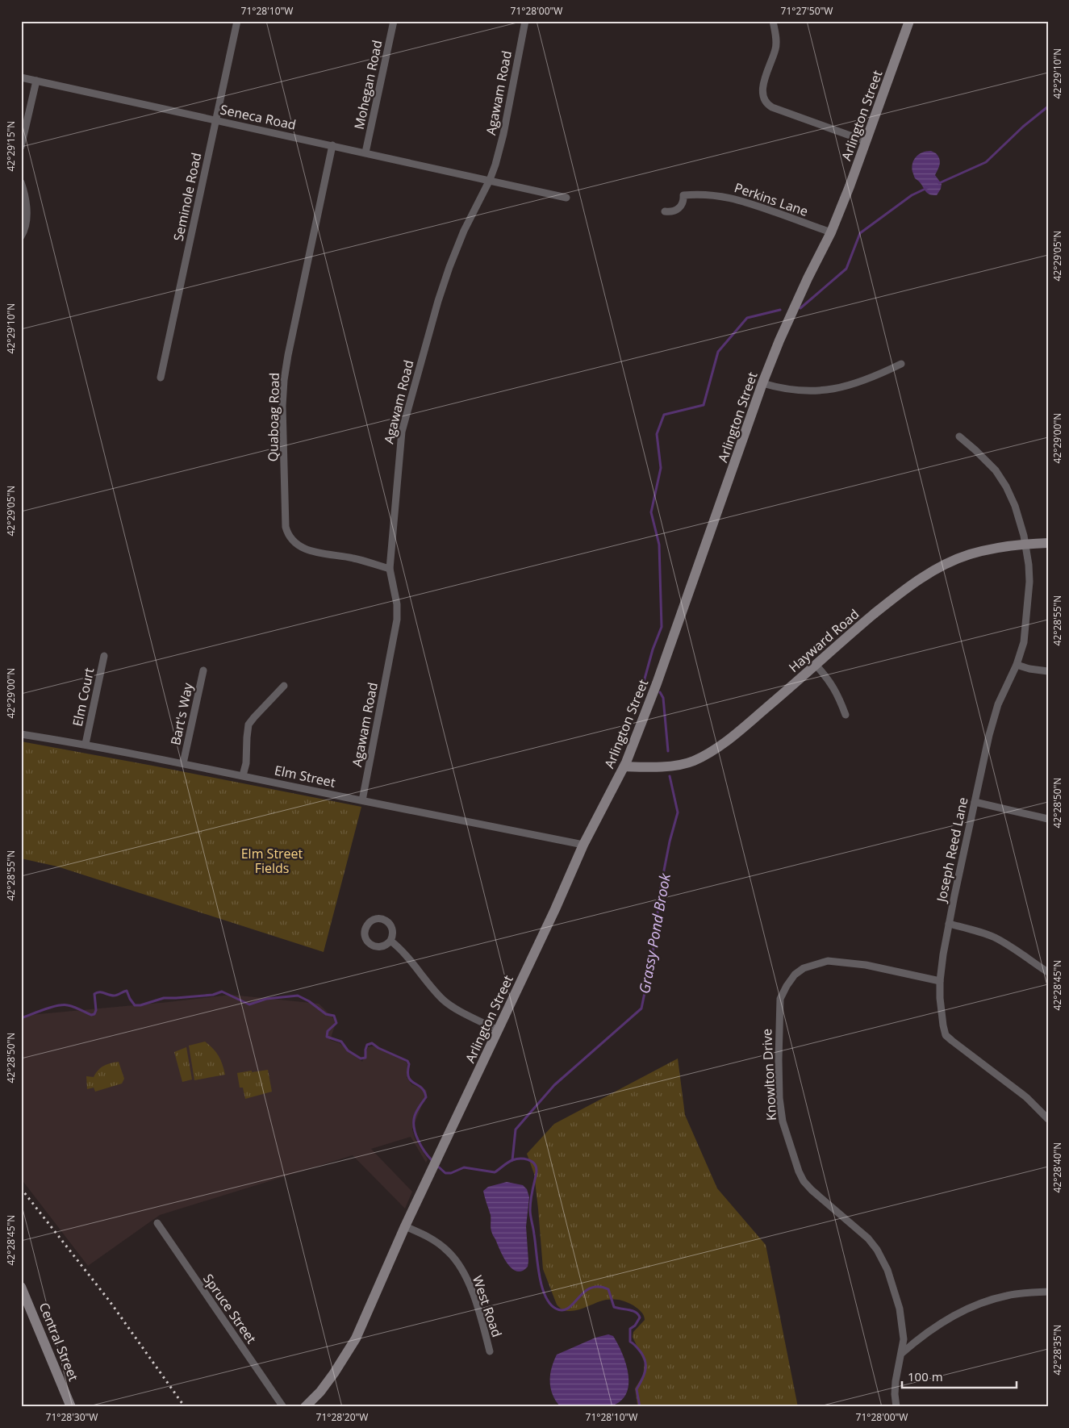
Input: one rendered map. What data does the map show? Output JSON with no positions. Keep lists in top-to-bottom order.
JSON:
{
  "streets": {
    "street": [
      "Mohegan Road",
      "Agawam Road",
      "Arlington Street",
      "Seneca Road",
      "Seminole Road",
      "Perkins Lane",
      "Quaboag Road",
      "Hayward Road",
      "Elm Court",
      "Bart's Way",
      "Elm Street",
      "Joseph Reed Lane",
      "Knowlton Drive",
      "West Road",
      "Spruce Street",
      "Central Street"
    ]
  },
  "crossings": [
    ["Mohegan Road", "Seneca Road"],
    ["Agawam Road", "Seneca Road"],
    ["Agawam Road", "Quaboag Road"],
    ["Agawam Road", "Elm Street"],
    ["Arlington Street", "Perkins Lane"],
    ["Arlington Street", "Hayward Road"],
    ["Arlington Street", "Elm Street"],
    ["Arlington Street", "West Road"],
    ["Seneca Road", "Seminole Road"],
    ["Seneca Road", "Quaboag Road"],
    ["Hayward Road", "Joseph Reed Lane"],
    ["Elm Court", "Elm Street"],
    ["Bart's Way", "Elm Street"],
    ["Joseph Reed Lane", "Knowlton Drive"]
  ],
  "water": ["Grassy Pond Brook"],
  "parks": ["Elm Street Fields"],
  "scale_bar": "100 m",
  "coordinates": [
    "71°28'10\"W",
    "71°28'00\"W",
    "71°27'50\"W",
    "42°29'10\"N",
    "42°29'15\"N",
    "42°29'05\"N",
    "42°29'00\"N",
    "42°28'55\"N",
    "42°28'50\"N",
    "42°28'45\"N",
    "42°28'40\"N",
    "42°28'35\"N",
    "71°28'30\"W",
    "71°28'20\"W"
  ]
}
